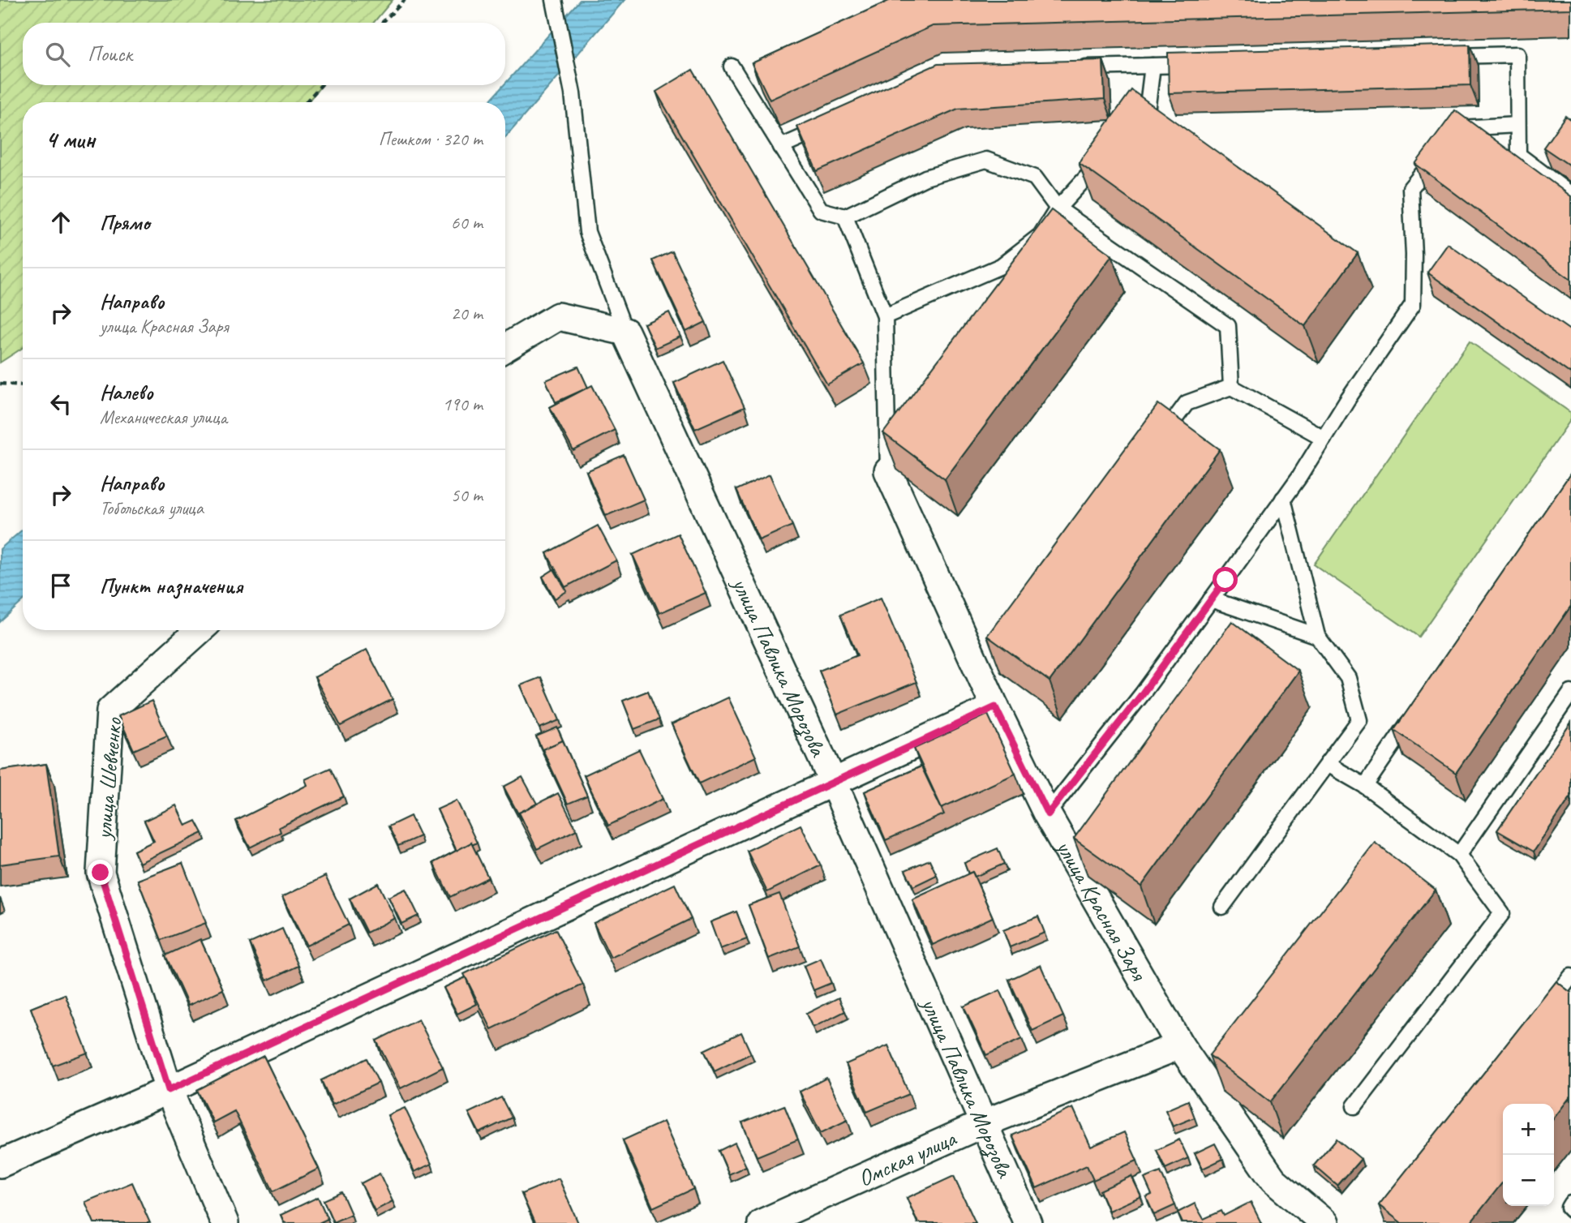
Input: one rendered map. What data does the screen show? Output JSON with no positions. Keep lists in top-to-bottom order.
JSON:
{
  "streets": {
    "street": [
      "улица Павлика Морозова",
      "улица Шевченко",
      "улица Красная Заря",
      "Омская улица"
    ]
  },
  "crossings": [
    ["улица Павлика Морозова", "Омская улица"],
    ["улица Красная Заря", "Омская улица"]
  ],
  "page": {
    "search": "Поиск",
    "heading": ["4 мин", "Пешком · 320 m"],
    "list": [
      ["Прямо", "60 m"],
      ["Направо", "улица Красная Заря", "20 m"],
      ["Налево", "Механическая улица", "190 m"],
      ["Направо", "Тобольская улица", "50 m"],
      "Пункт назначения"
    ],
    "map_buttons": ["+", "−"]
  }
}
